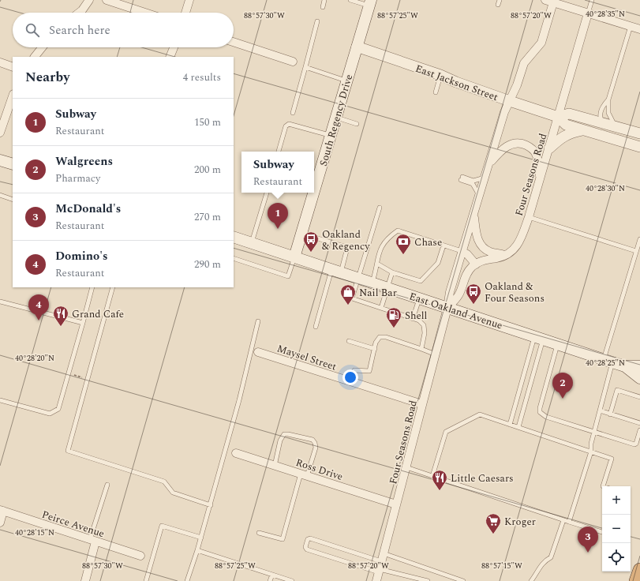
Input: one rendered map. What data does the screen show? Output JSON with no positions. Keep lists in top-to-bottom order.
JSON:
{
  "streets": {
    "main road": ["South Regency Drive", "East Oakland Avenue"],
    "street": [
      "East Jackson Street",
      "Four Seasons Road",
      "Maysel Street",
      "Ross Drive",
      "Peirce Avenue"
    ]
  },
  "crossings": [
    ["East Jackson Street", "South Regency Drive"],
    ["East Jackson Street", "Four Seasons Road"],
    ["South Regency Drive", "East Oakland Avenue"],
    ["Four Seasons Road", "East Oakland Avenue"],
    ["Four Seasons Road", "Maysel Street"],
    ["Four Seasons Road", "Ross Drive"]
  ],
  "places": {
    "bus stop": ["Oakland & Regency", "Oakland & Four Seasons"],
    "bank": ["Chase"],
    "shop": ["Nail Bar"],
    "restaurant": ["Grand Cafe", "Little Caesars"],
    "fuel station": ["Shell"],
    "supermarket": ["Kroger"]
  },
  "page": {
    "search": "Search here",
    "heading": ["Nearby", "4 results"],
    "list": [
      {
        "mark": "1",
        "name": "Subway",
        "note": "Restaurant",
        "value": "150 m"
      },
      {
        "mark": "2",
        "name": "Walgreens",
        "note": "Pharmacy",
        "value": "200 m"
      },
      {
        "mark": "3",
        "name": "McDonald's",
        "note": "Restaurant",
        "value": "270 m"
      },
      {
        "mark": "4",
        "name": "Domino's",
        "note": "Restaurant",
        "value": "290 m"
      }
    ],
    "popup": ["Subway", "Restaurant"],
    "pins": [
      "1",
      "4",
      "2",
      "3"
    ],
    "map_buttons": ["+", "−"]
  },
  "coordinates": [
    "40°28'35\"N",
    "88°57'30\"W",
    "88°57'25\"W",
    "88°57'20\"W",
    "40°28'30\"N",
    "40°28'20\"N",
    "40°28'25\"N",
    "40°28'15\"N",
    "88°57'15\"W"
  ]
}
